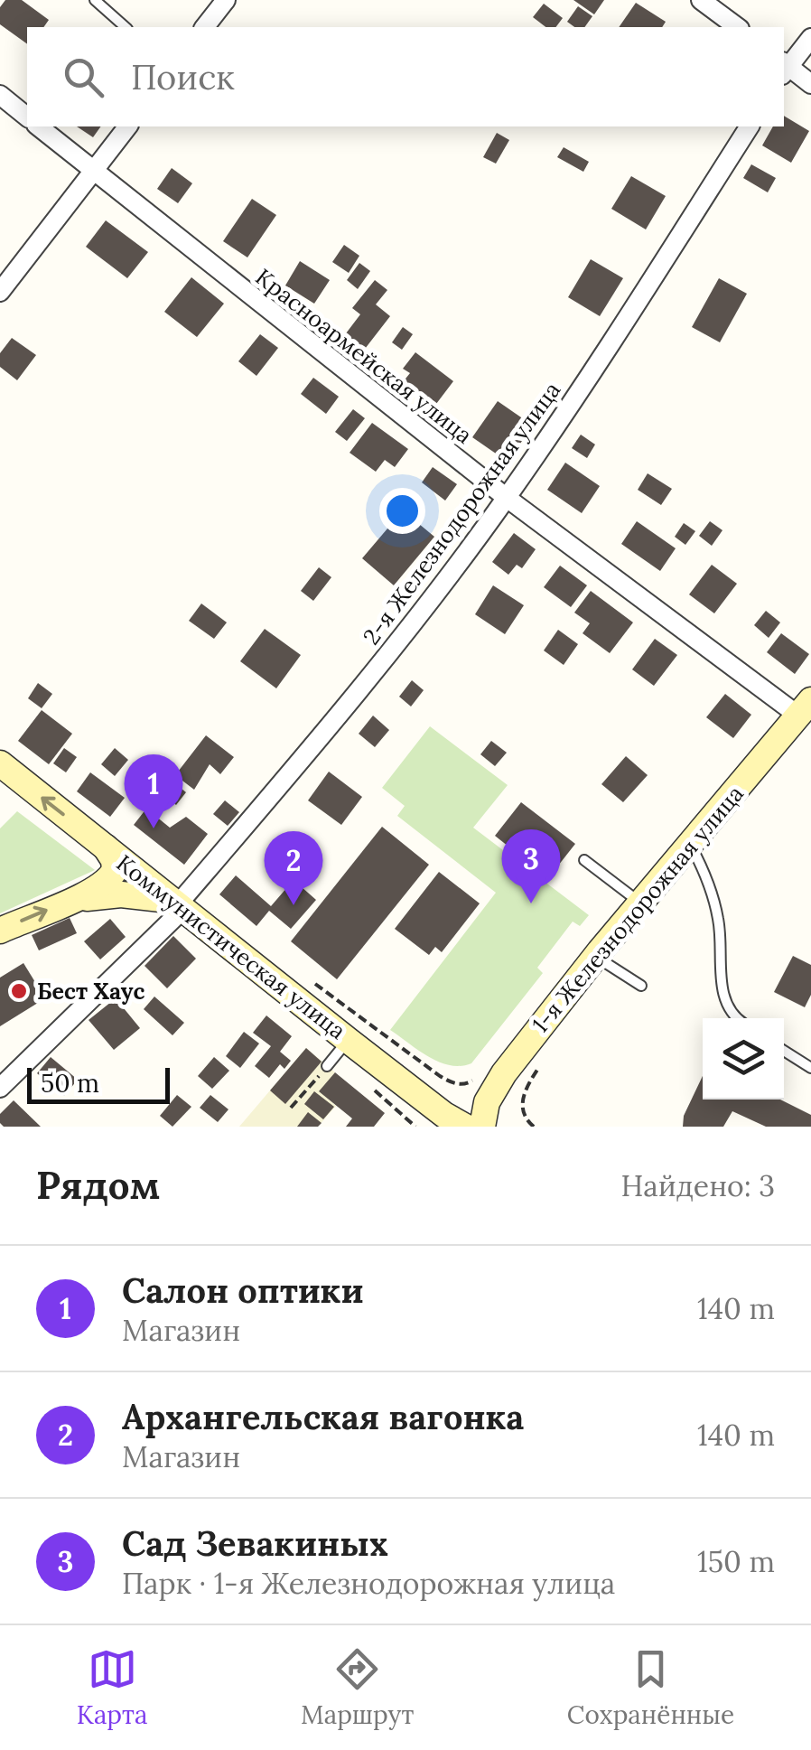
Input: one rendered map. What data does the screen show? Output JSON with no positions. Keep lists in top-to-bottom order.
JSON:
{
  "streets": {
    "main road": ["1-я Железнодорожная улица", "Коммунистическая улица"],
    "street": ["Красноармейская улица", "2-я Железнодорожная улица"]
  },
  "crossings": [
    ["Красноармейская улица", "2-я Железнодорожная улица"],
    ["Красноармейская улица", "1-я Железнодорожная улица"],
    ["2-я Железнодорожная улица", "Коммунистическая улица"]
  ],
  "places": ["Бест Хаус"],
  "scale_bar": "50 m",
  "page": {
    "search": "Поиск",
    "pins": ["1", "3", "2"],
    "scale": "50 m",
    "heading": ["Рядом", "Найдено: 3"],
    "list": [
      {
        "mark": "1",
        "name": "Салон оптики",
        "note": "Магазин",
        "value": "140 m"
      },
      {
        "mark": "2",
        "name": "Архангельская вагонка",
        "note": "Магазин",
        "value": "140 m"
      },
      {
        "mark": "3",
        "name": "Сад Зевакиных",
        "note": "Парк · 1-я Железнодорожная улица",
        "value": "150 m"
      }
    ],
    "nav": ["Карта", "Маршрут", "Сохранённые"]
  }
}
